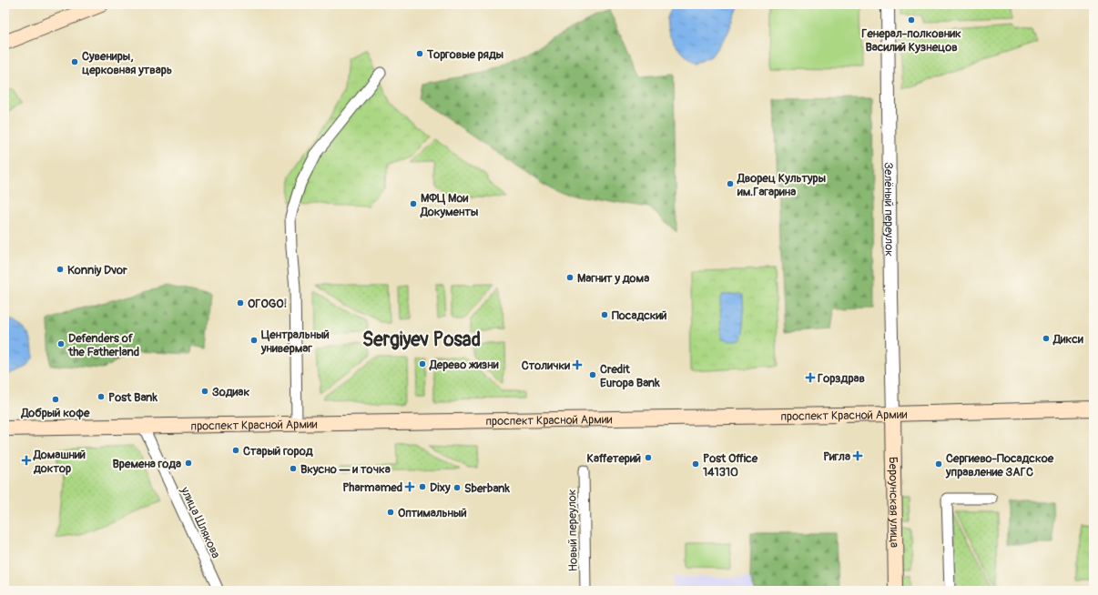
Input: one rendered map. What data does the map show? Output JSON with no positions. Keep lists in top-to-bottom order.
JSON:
{
  "streets": {
    "main road": ["проспект Красной Армии", "Бероунская улица"],
    "street": ["Зелёный переулок", "улица Шлякова", "Новый переулок"]
  },
  "crossings": [
    ["Зелёный переулок", "проспект Красной Армии"],
    ["Зелёный переулок", "Бероунская улица"],
    ["проспект Красной Армии", "Бероунская улица"],
    ["проспект Красной Армии", "улица Шлякова"]
  ],
  "districts": ["Sergiyev Posad"],
  "places": {
    "other": [
      "Генерал-полковник Василий Кузнецов",
      "Торговые ряды",
      "Сувениры, церковная утварь",
      "Дворец Культуры им.Гагарина",
      "МФЦ Мои Документы",
      "Konniy Dvor",
      "Магнит у дома",
      "ОГОGO!",
      "Посадский",
      "Дикси",
      "Центральный универмаг",
      "Defenders of the Fatherland",
      "Дерево жизни",
      "Credit Europa Bank",
      "Зодиак",
      "Post Bank",
      "Добрый кофе",
      "Старый город",
      "Каffетерий",
      "Времена года",
      "Post Office 141310",
      "Сергиево-Посадское управление ЗАГС",
      "Вкусно — и точка",
      "Dixy",
      "Sberbank",
      "Оптимальный"
    ],
    "health": [
      "Столички",
      "Горздрав",
      "Ригла",
      "Домашний доктор",
      "Pharmamed"
    ]
  }
}
